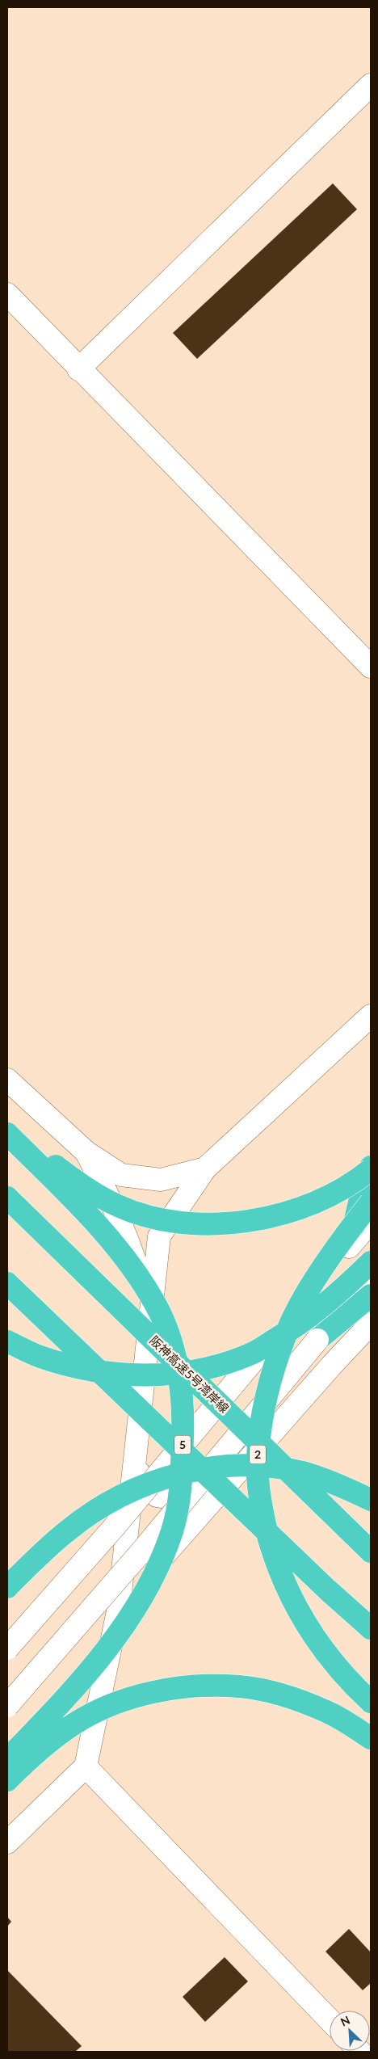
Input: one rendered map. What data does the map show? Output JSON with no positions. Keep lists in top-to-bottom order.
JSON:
{
  "streets": {
    "highway": ["阪神高速5号湾岸線", "5", "2"]
  },
  "north": "top left"
}
